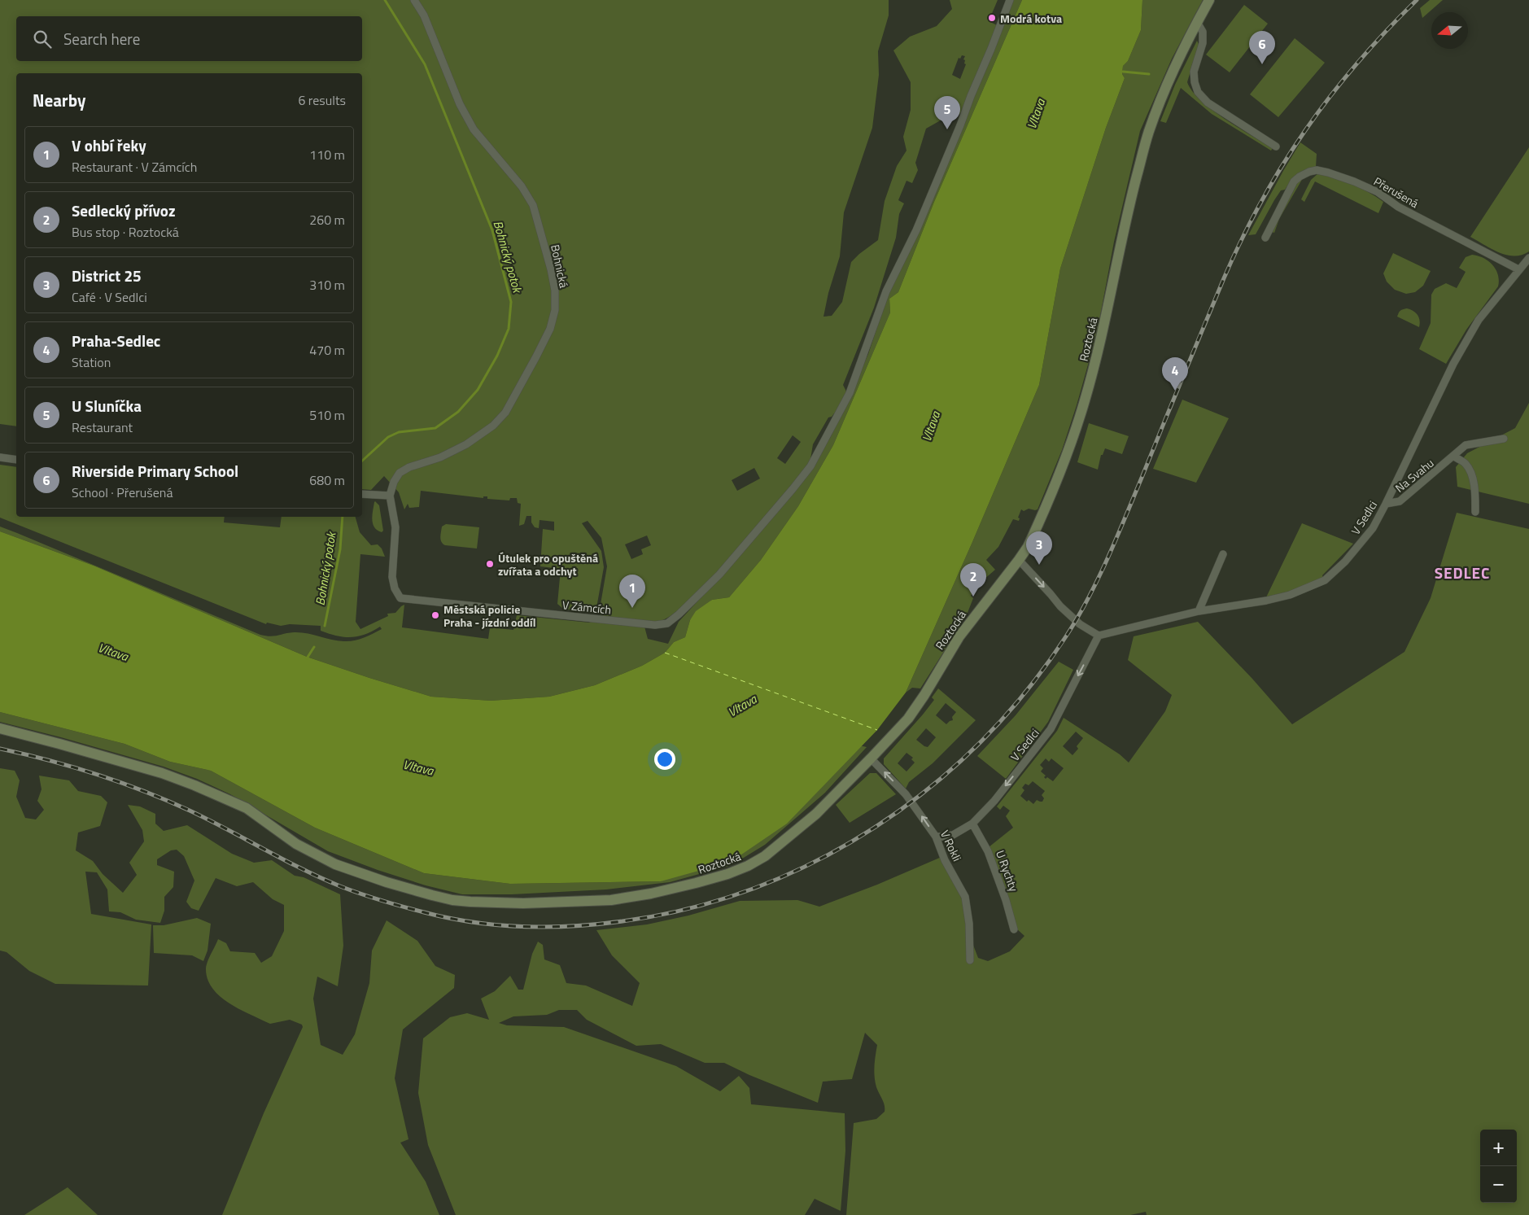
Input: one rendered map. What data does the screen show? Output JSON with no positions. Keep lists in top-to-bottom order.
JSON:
{
  "streets": {
    "main road": ["Roztocká"],
    "street": [
      "Přerušená",
      "Bohnická",
      "Na Svahu",
      "V Sedlci",
      "V Zámcích",
      "V Rokli",
      "U Rychty"
    ]
  },
  "crossings": [
    ["Přerušená", "V Sedlci"],
    ["Bohnická", "V Zámcích"],
    ["Roztocká", "V Rokli"],
    ["Na Svahu", "V Sedlci"],
    ["V Sedlci", "V Rokli"],
    ["V Sedlci", "U Rychty"]
  ],
  "one_way": ["V Rokli"],
  "districts": ["SEDLEC"],
  "water": ["Vltava", "Bohnický potok"],
  "places": ["Modrá kotva", "Útulek pro opuštěná zvířata a odchyt", "Městská policie Praha - jízdní oddíl"],
  "north": "left",
  "page": {
    "search": "Search here",
    "pins": [
      "6",
      "5",
      "4",
      "3",
      "2",
      "1"
    ],
    "heading": ["Nearby", "6 results"],
    "list": [
      {
        "mark": "1",
        "name": "V ohbí řeky",
        "note": "Restaurant · V Zámcích",
        "value": "110 m"
      },
      {
        "mark": "2",
        "name": "Sedlecký přívoz",
        "note": "Bus stop · Roztocká",
        "value": "260 m"
      },
      {
        "mark": "3",
        "name": "District 25",
        "note": "Café · V Sedlci",
        "value": "310 m"
      },
      {
        "mark": "4",
        "name": "Praha-Sedlec",
        "note": "Station",
        "value": "470 m"
      },
      {
        "mark": "5",
        "name": "U Sluníčka",
        "note": "Restaurant",
        "value": "510 m"
      },
      {
        "mark": "6",
        "name": "Riverside Primary School",
        "note": "School · Přerušená",
        "value": "680 m"
      }
    ],
    "map_buttons": ["+", "−"]
  }
}
